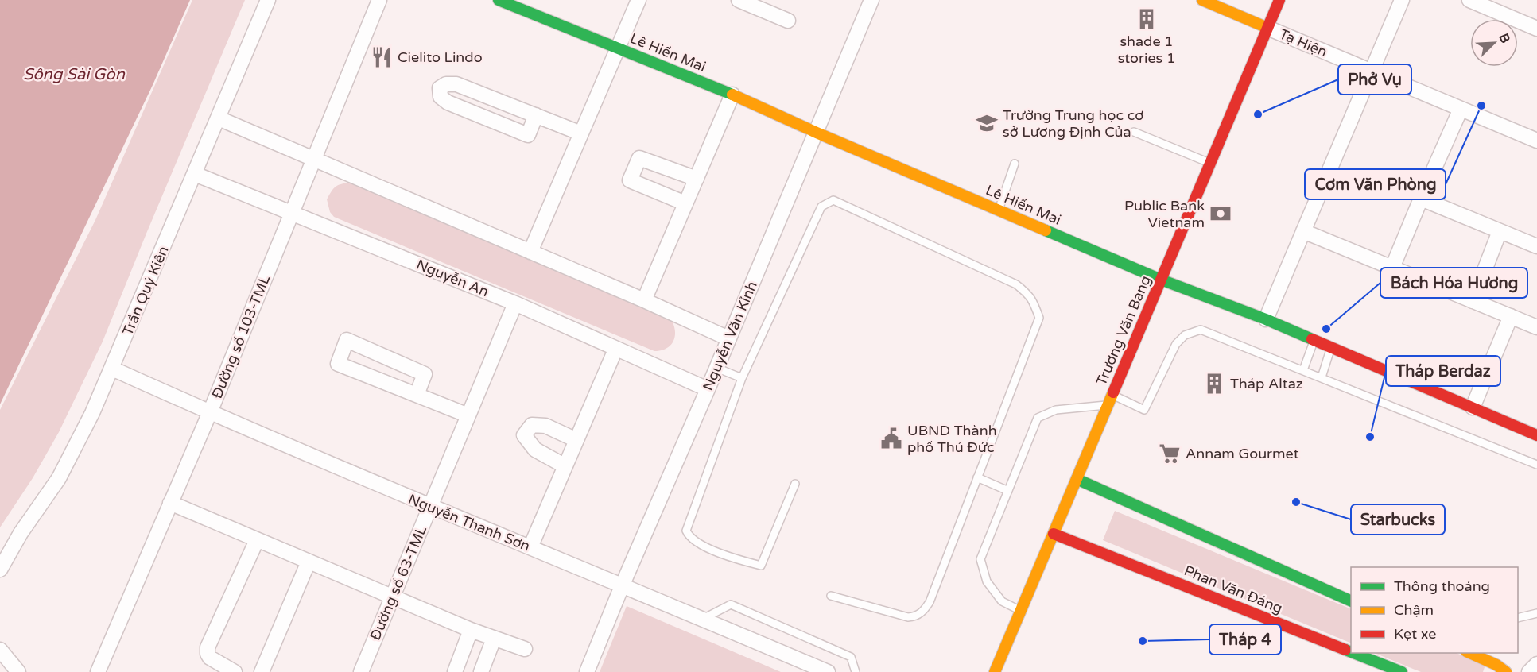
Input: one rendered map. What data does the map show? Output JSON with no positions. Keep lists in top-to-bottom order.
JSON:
{
  "streets": {
    "street": [
      "Tạ Hiện",
      "Lê Hiến Mai",
      "Nguyễn An",
      "Trần Quý Kiên",
      "Trương Văn Bang",
      "Nguyễn Văn Kỉnh",
      "Đường số 103-TML",
      "Nguyễn Thanh Sơn",
      "Đường số 63-TML",
      "Phan Văn Đáng"
    ]
  },
  "crossings": [
    ["Tạ Hiện", "Trương Văn Bang"],
    ["Lê Hiến Mai", "Trương Văn Bang"],
    ["Lê Hiến Mai", "Nguyễn Văn Kỉnh"],
    ["Nguyễn An", "Trần Quý Kiên"],
    ["Nguyễn An", "Nguyễn Văn Kỉnh"],
    ["Nguyễn An", "Đường số 103-TML"],
    ["Nguyễn An", "Đường số 63-TML"],
    ["Trần Quý Kiên", "Nguyễn Thanh Sơn"],
    ["Trương Văn Bang", "Phan Văn Đáng"],
    ["Nguyễn Văn Kỉnh", "Nguyễn Thanh Sơn"],
    ["Đường số 103-TML", "Nguyễn Thanh Sơn"],
    ["Nguyễn Thanh Sơn", "Đường số 63-TML"]
  ],
  "water": ["Sông Sài Gòn"],
  "places": {
    "building": ["shade 1 stories 1", "Tháp Altaz"],
    "restaurant": ["Cielito Lindo"],
    "other": [
      "Cơm Văn Phòng",
      "Phở Vụ",
      "Bách Hóa Hương",
      "Tháp Berdaz",
      "Starbucks",
      "Tháp 4"
    ],
    "school or university": ["Trường Trung học cơ sở Lương Định Của"],
    "bank": ["Public Bank Vietnam"],
    "public building": ["UBND Thành phố Thủ Đức"],
    "supermarket": ["Annam Gourmet"]
  },
  "legend": ["Thông thoáng", "Chậm", "Kẹt xe"],
  "north": "top right"
}
